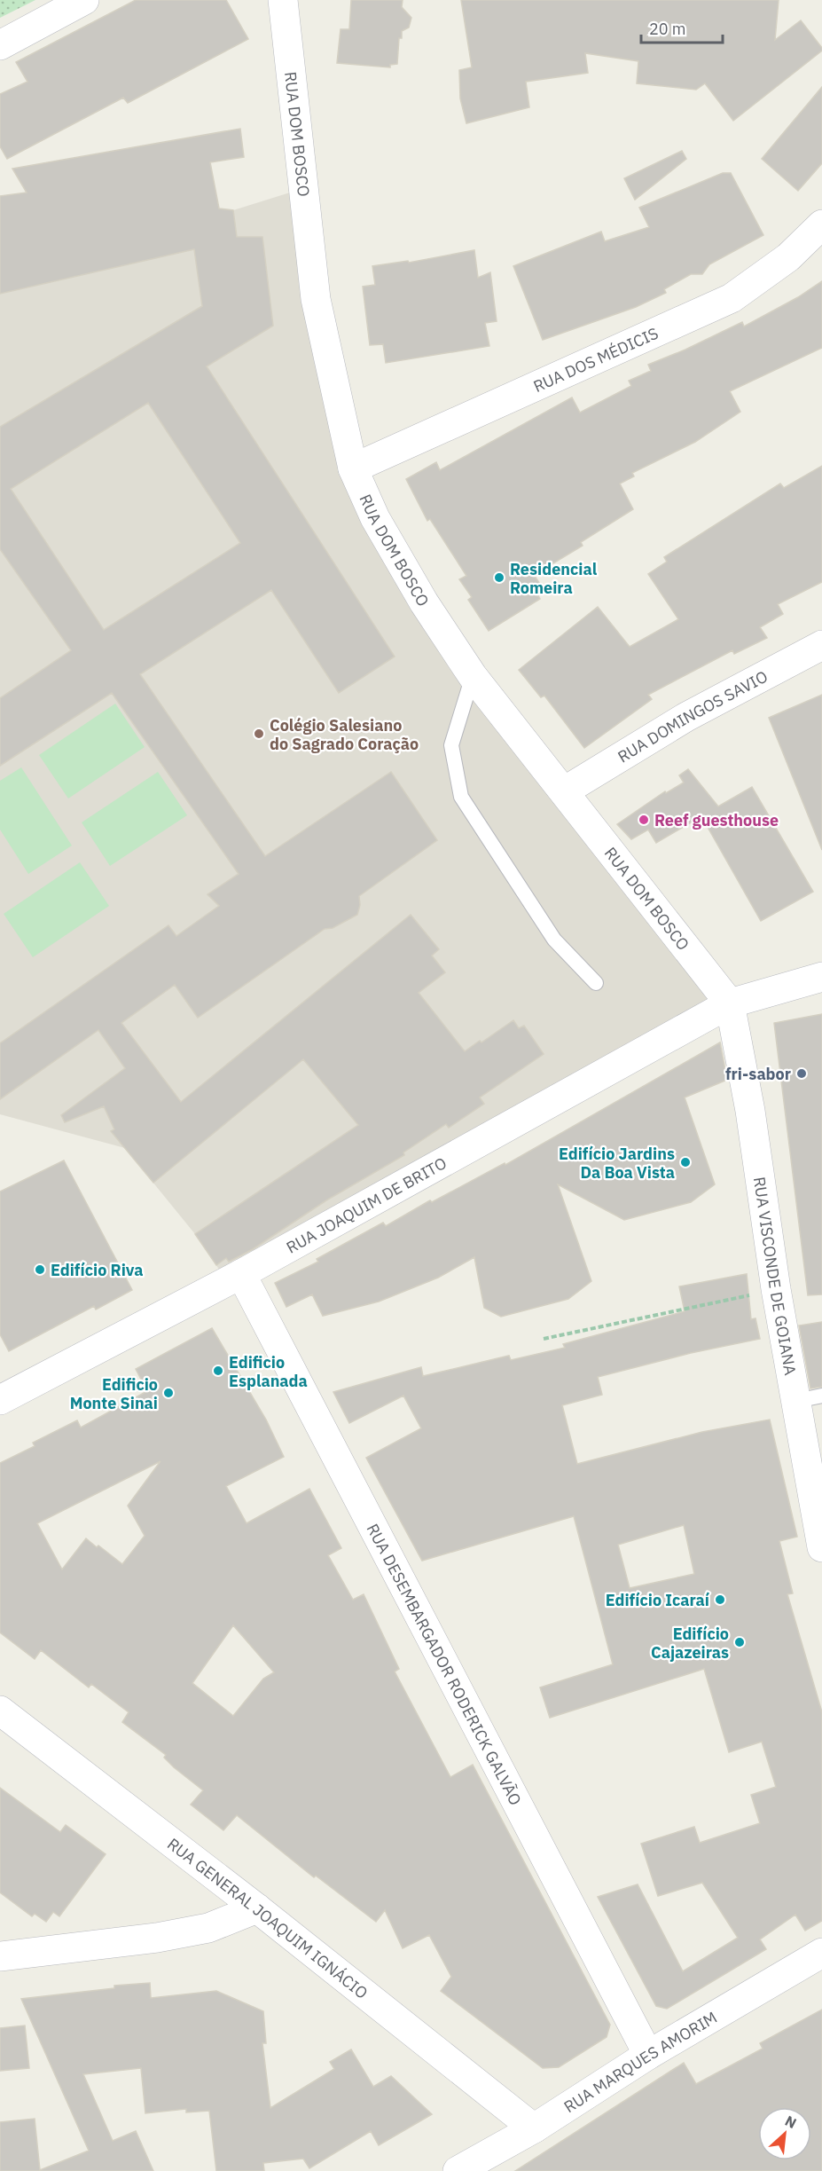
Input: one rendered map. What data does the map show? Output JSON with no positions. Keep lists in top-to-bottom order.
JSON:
{
  "streets": {
    "street": [
      "RUA DOM BOSCO",
      "RUA DOS MÉDICIS",
      "RUA DOMINGOS SAVIO",
      "RUA JOAQUIM DE BRITO",
      "RUA VISCONDE DE GOIANA",
      "RUA DESEMBARGADOR RODERICK GALVÃO",
      "RUA GENERAL JOAQUIM IGNÁCIO",
      "RUA MARQUES AMORIM"
    ]
  },
  "crossings": [
    ["RUA DOM BOSCO", "RUA DOS MÉDICIS"],
    ["RUA DOM BOSCO", "RUA DOMINGOS SAVIO"],
    ["RUA DOM BOSCO", "RUA JOAQUIM DE BRITO"],
    ["RUA DOM BOSCO", "RUA VISCONDE DE GOIANA"],
    ["RUA JOAQUIM DE BRITO", "RUA VISCONDE DE GOIANA"],
    ["RUA JOAQUIM DE BRITO", "RUA DESEMBARGADOR RODERICK GALVÃO"],
    ["RUA DESEMBARGADOR RODERICK GALVÃO", "RUA MARQUES AMORIM"],
    ["RUA GENERAL JOAQUIM IGNÁCIO", "RUA MARQUES AMORIM"]
  ],
  "places": [
    "Residencial Romeira",
    "Colégio Salesiano do Sagrado Coração",
    "Reef guesthouse",
    "fri-sabor",
    "Edifício Jardins Da Boa Vista",
    "Edifício Riva",
    "Edificio Esplanada",
    "Edificio Monte Sinai",
    "Edifício Icaraí",
    "Edifício Cajazeiras"
  ],
  "scale_bar": "20 m",
  "north": "top right"
}
